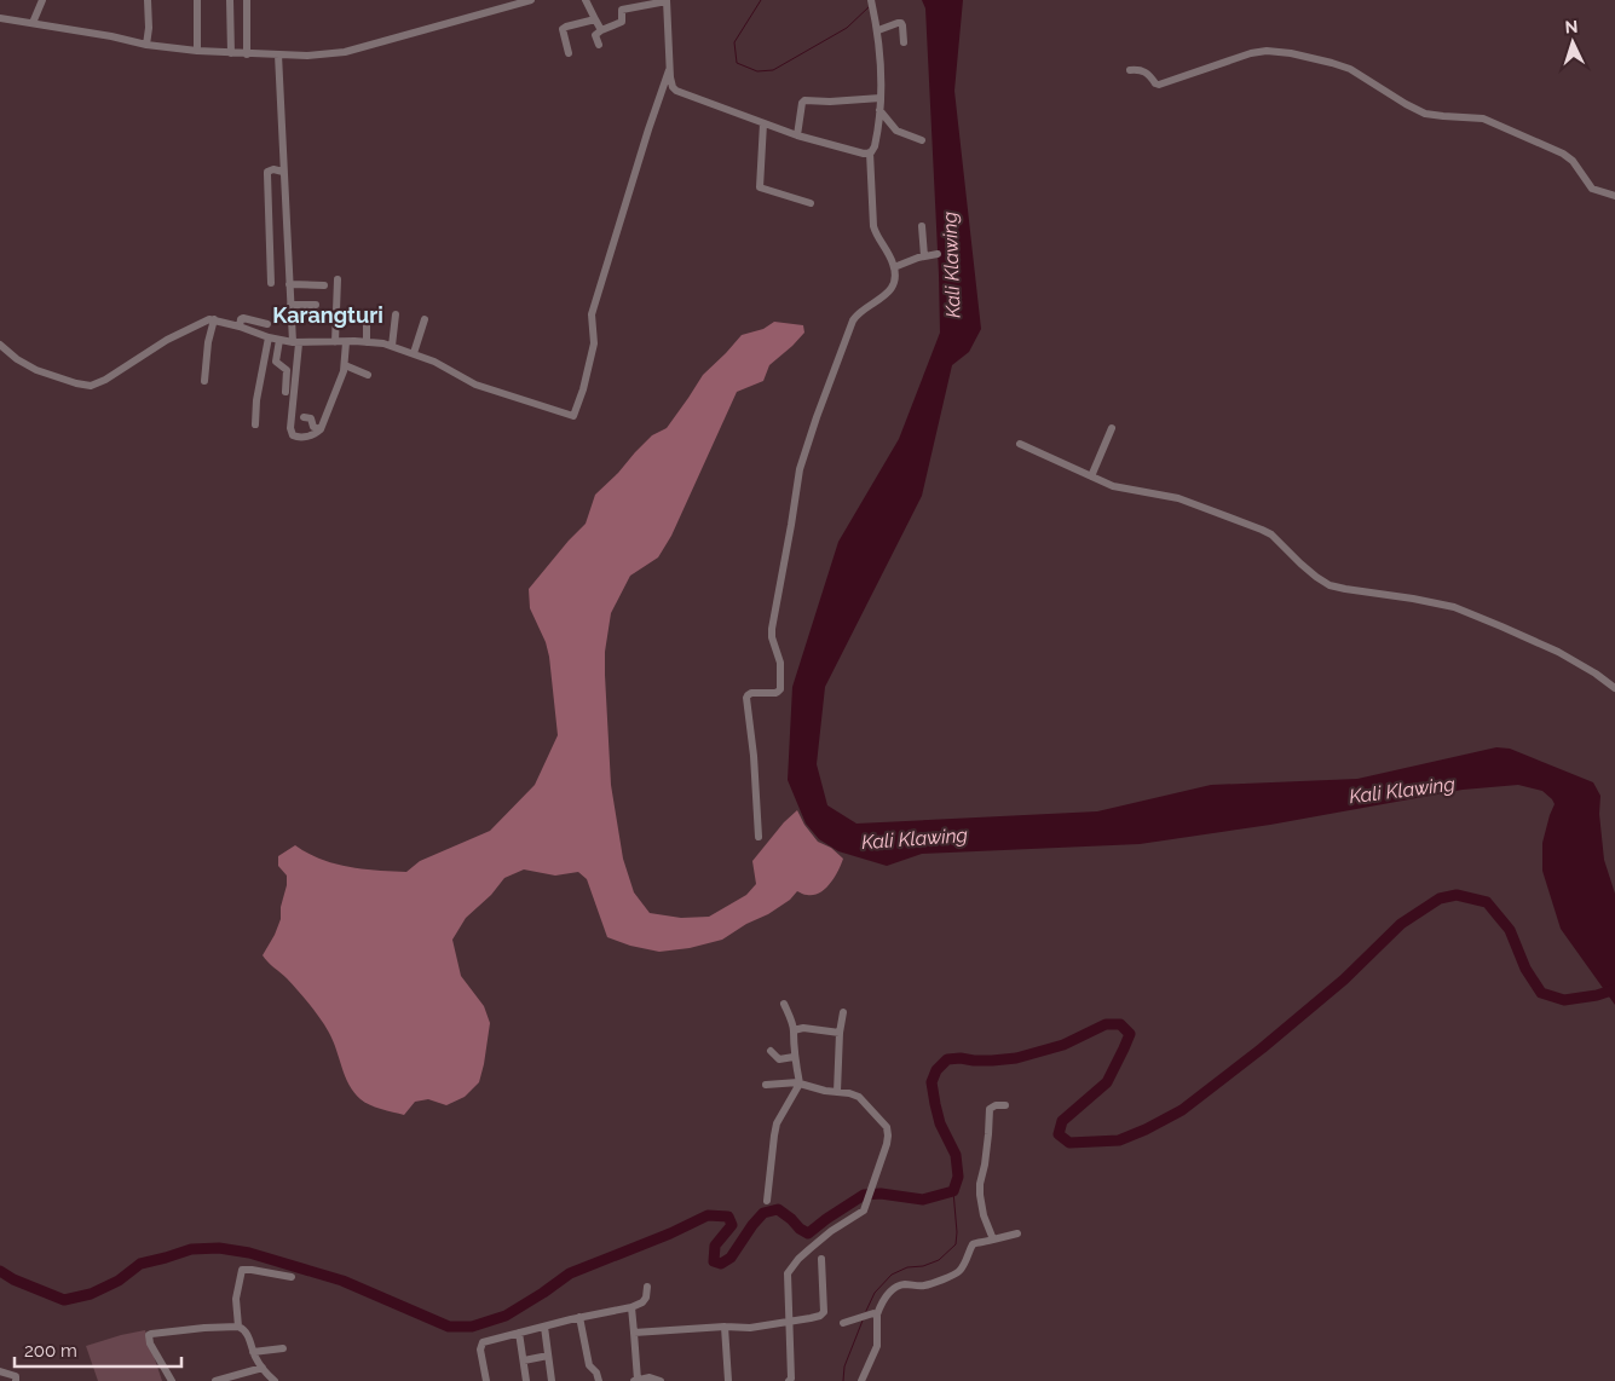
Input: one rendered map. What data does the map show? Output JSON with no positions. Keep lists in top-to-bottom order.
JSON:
{
  "districts": ["Karangturi"],
  "water": ["Kali Klawing"],
  "scale_bar": "200 m",
  "north": "top"
}
